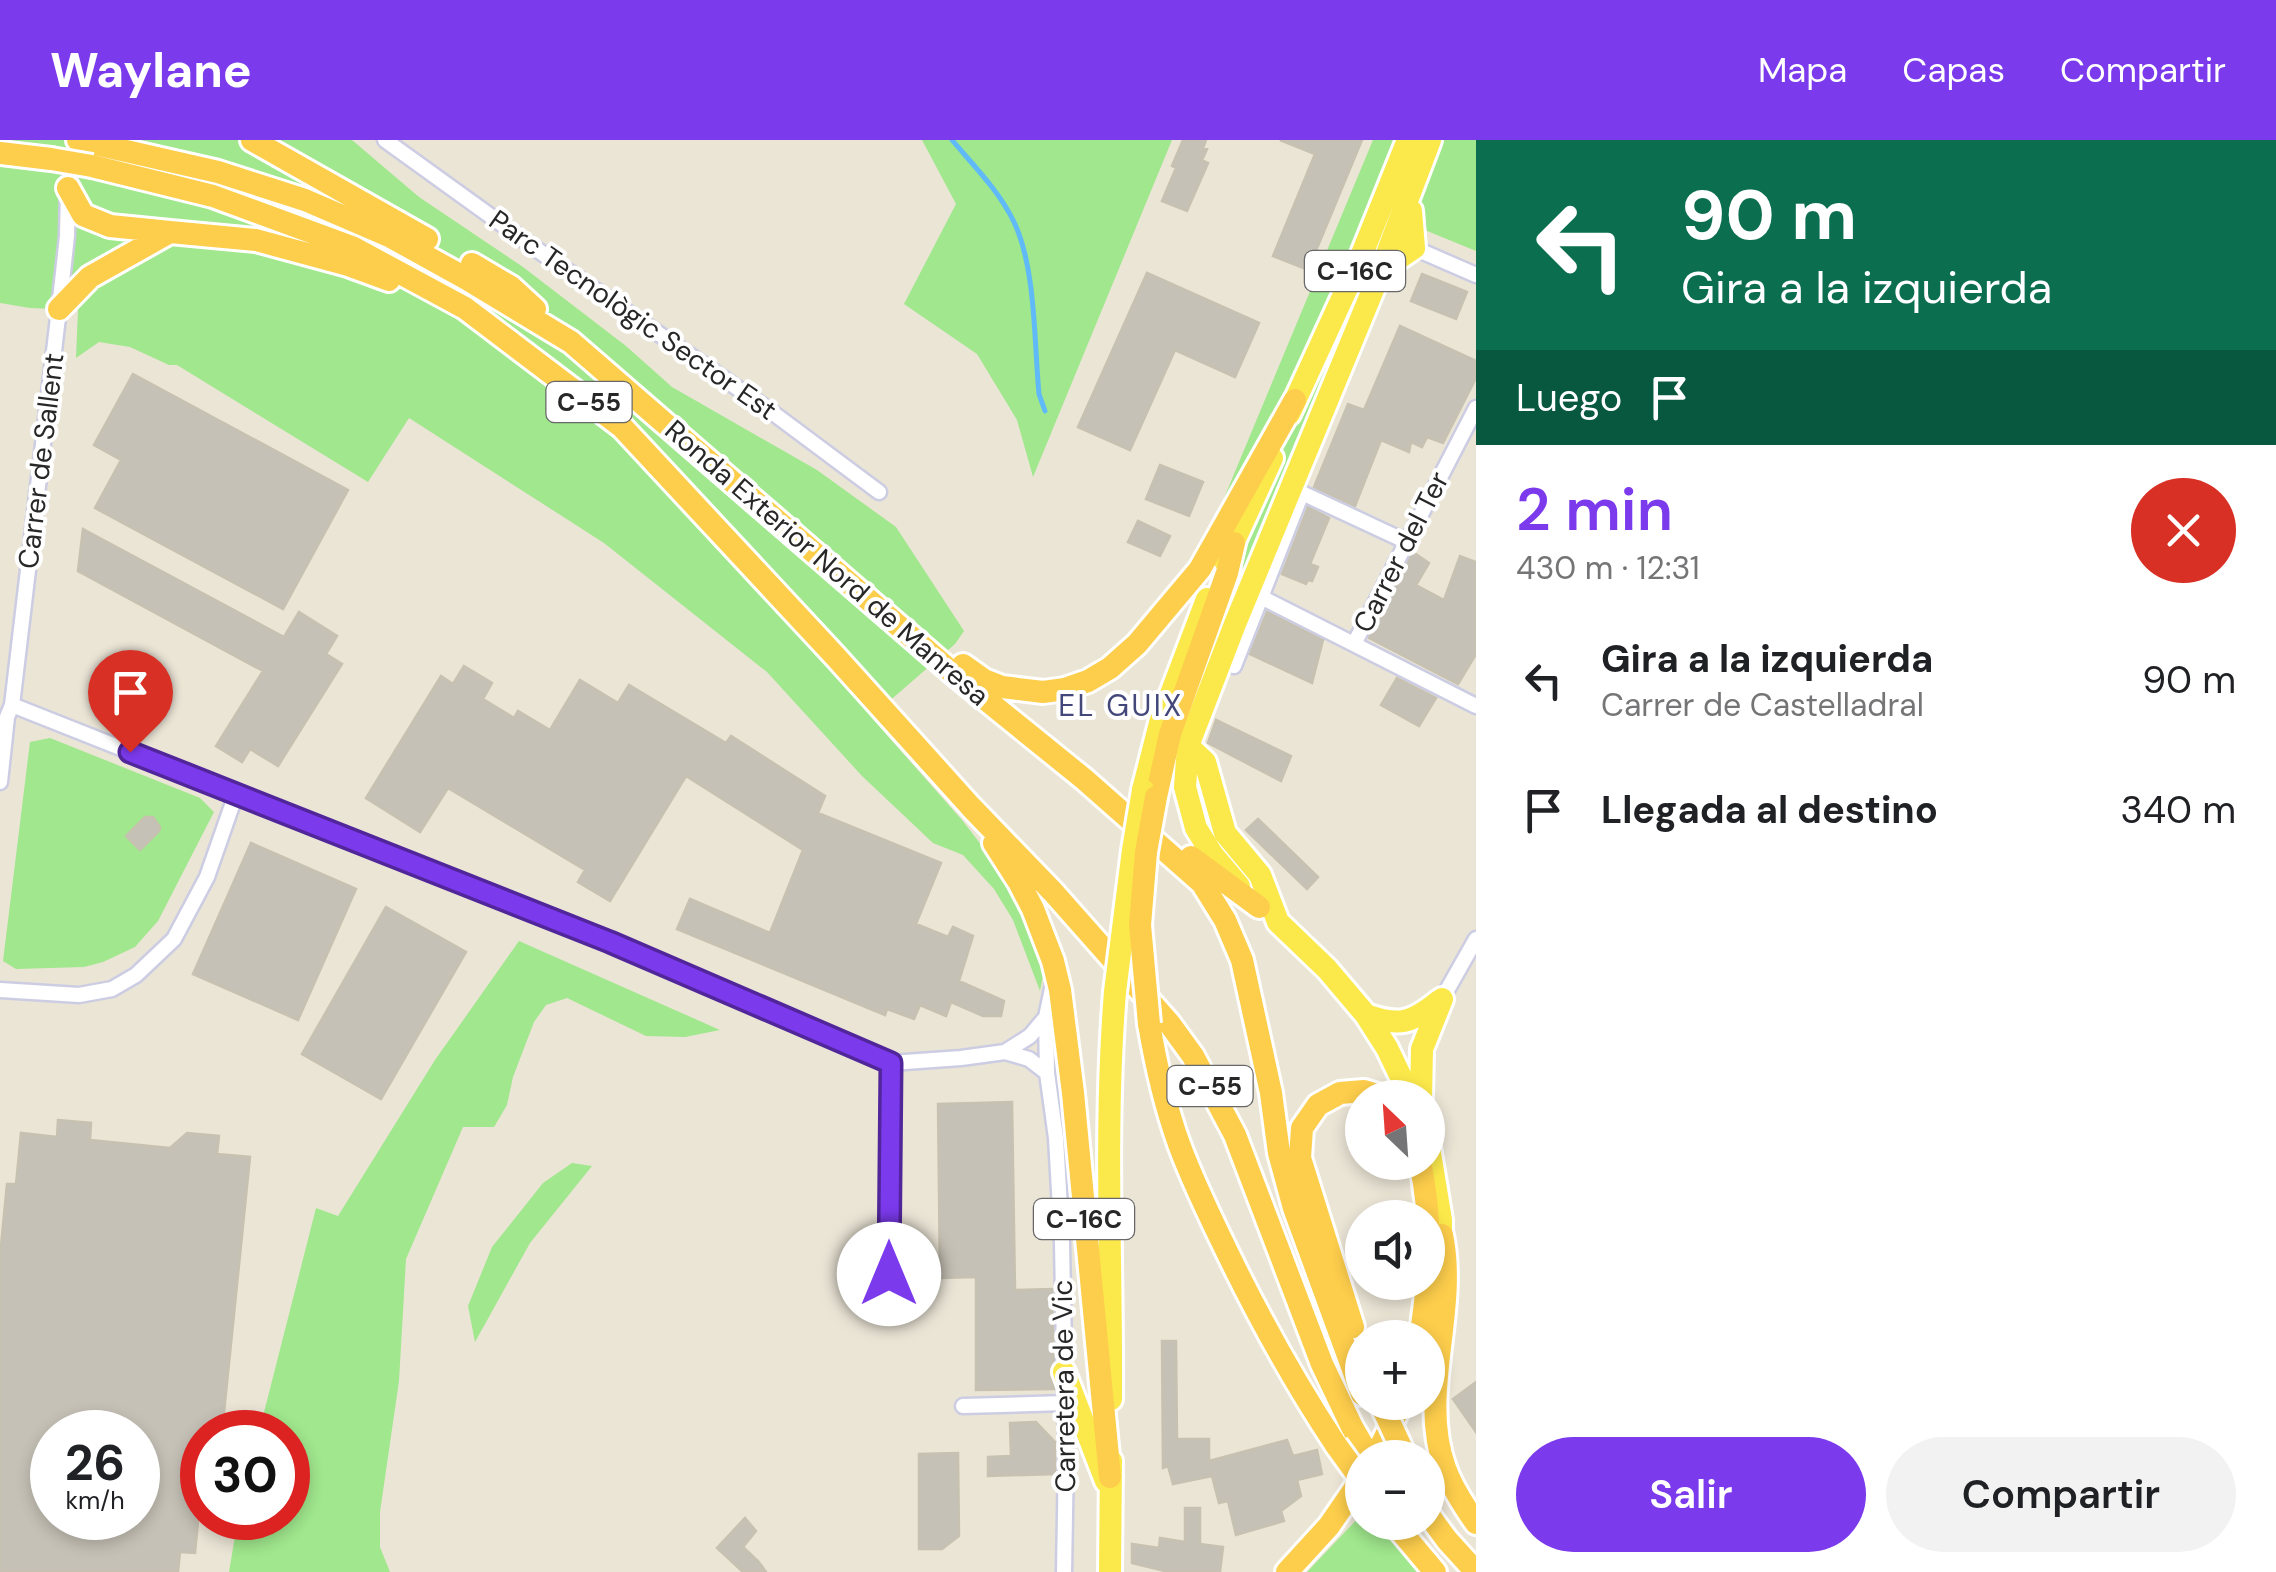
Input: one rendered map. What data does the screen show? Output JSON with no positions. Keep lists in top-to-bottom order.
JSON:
{
  "streets": {
    "highway": ["C-16C", "C-55", "Ronda Exterior Nord de Manresa"],
    "street": [
      "Parc Tecnològic Sector Est",
      "Carrer de Sallent",
      "Carrer del Ter",
      "Carretera de Vic"
    ]
  },
  "crossings": [
    ["C-16C", "C-55"],
    ["C-16C", "Ronda Exterior Nord de Manresa"],
    ["C-16C", "Carretera de Vic"],
    ["C-55", "Ronda Exterior Nord de Manresa"],
    ["Carrer de Sallent", "Ronda Exterior Nord de Manresa"]
  ],
  "districts": ["EL GUIX"],
  "north": "top left",
  "page": {
    "header": "Waylane",
    "nav": ["Mapa", "Capas", "Compartir"],
    "turn": ["90 m", "Gira a la izquierda"],
    "then": "Luego",
    "heading": ["2 min", "430 m · 12:31"],
    "list": [
      {
        "name": "Gira a la izquierda",
        "note": "Carrer de Castelladral",
        "value": "90 m"
      },
      {
        "name": "Llegada al destino",
        "value": "340 m"
      }
    ],
    "map_buttons": ["+", "−"],
    "speed": "26 km/h",
    "limit": "30",
    "buttons": ["Salir", "Compartir"]
  }
}
